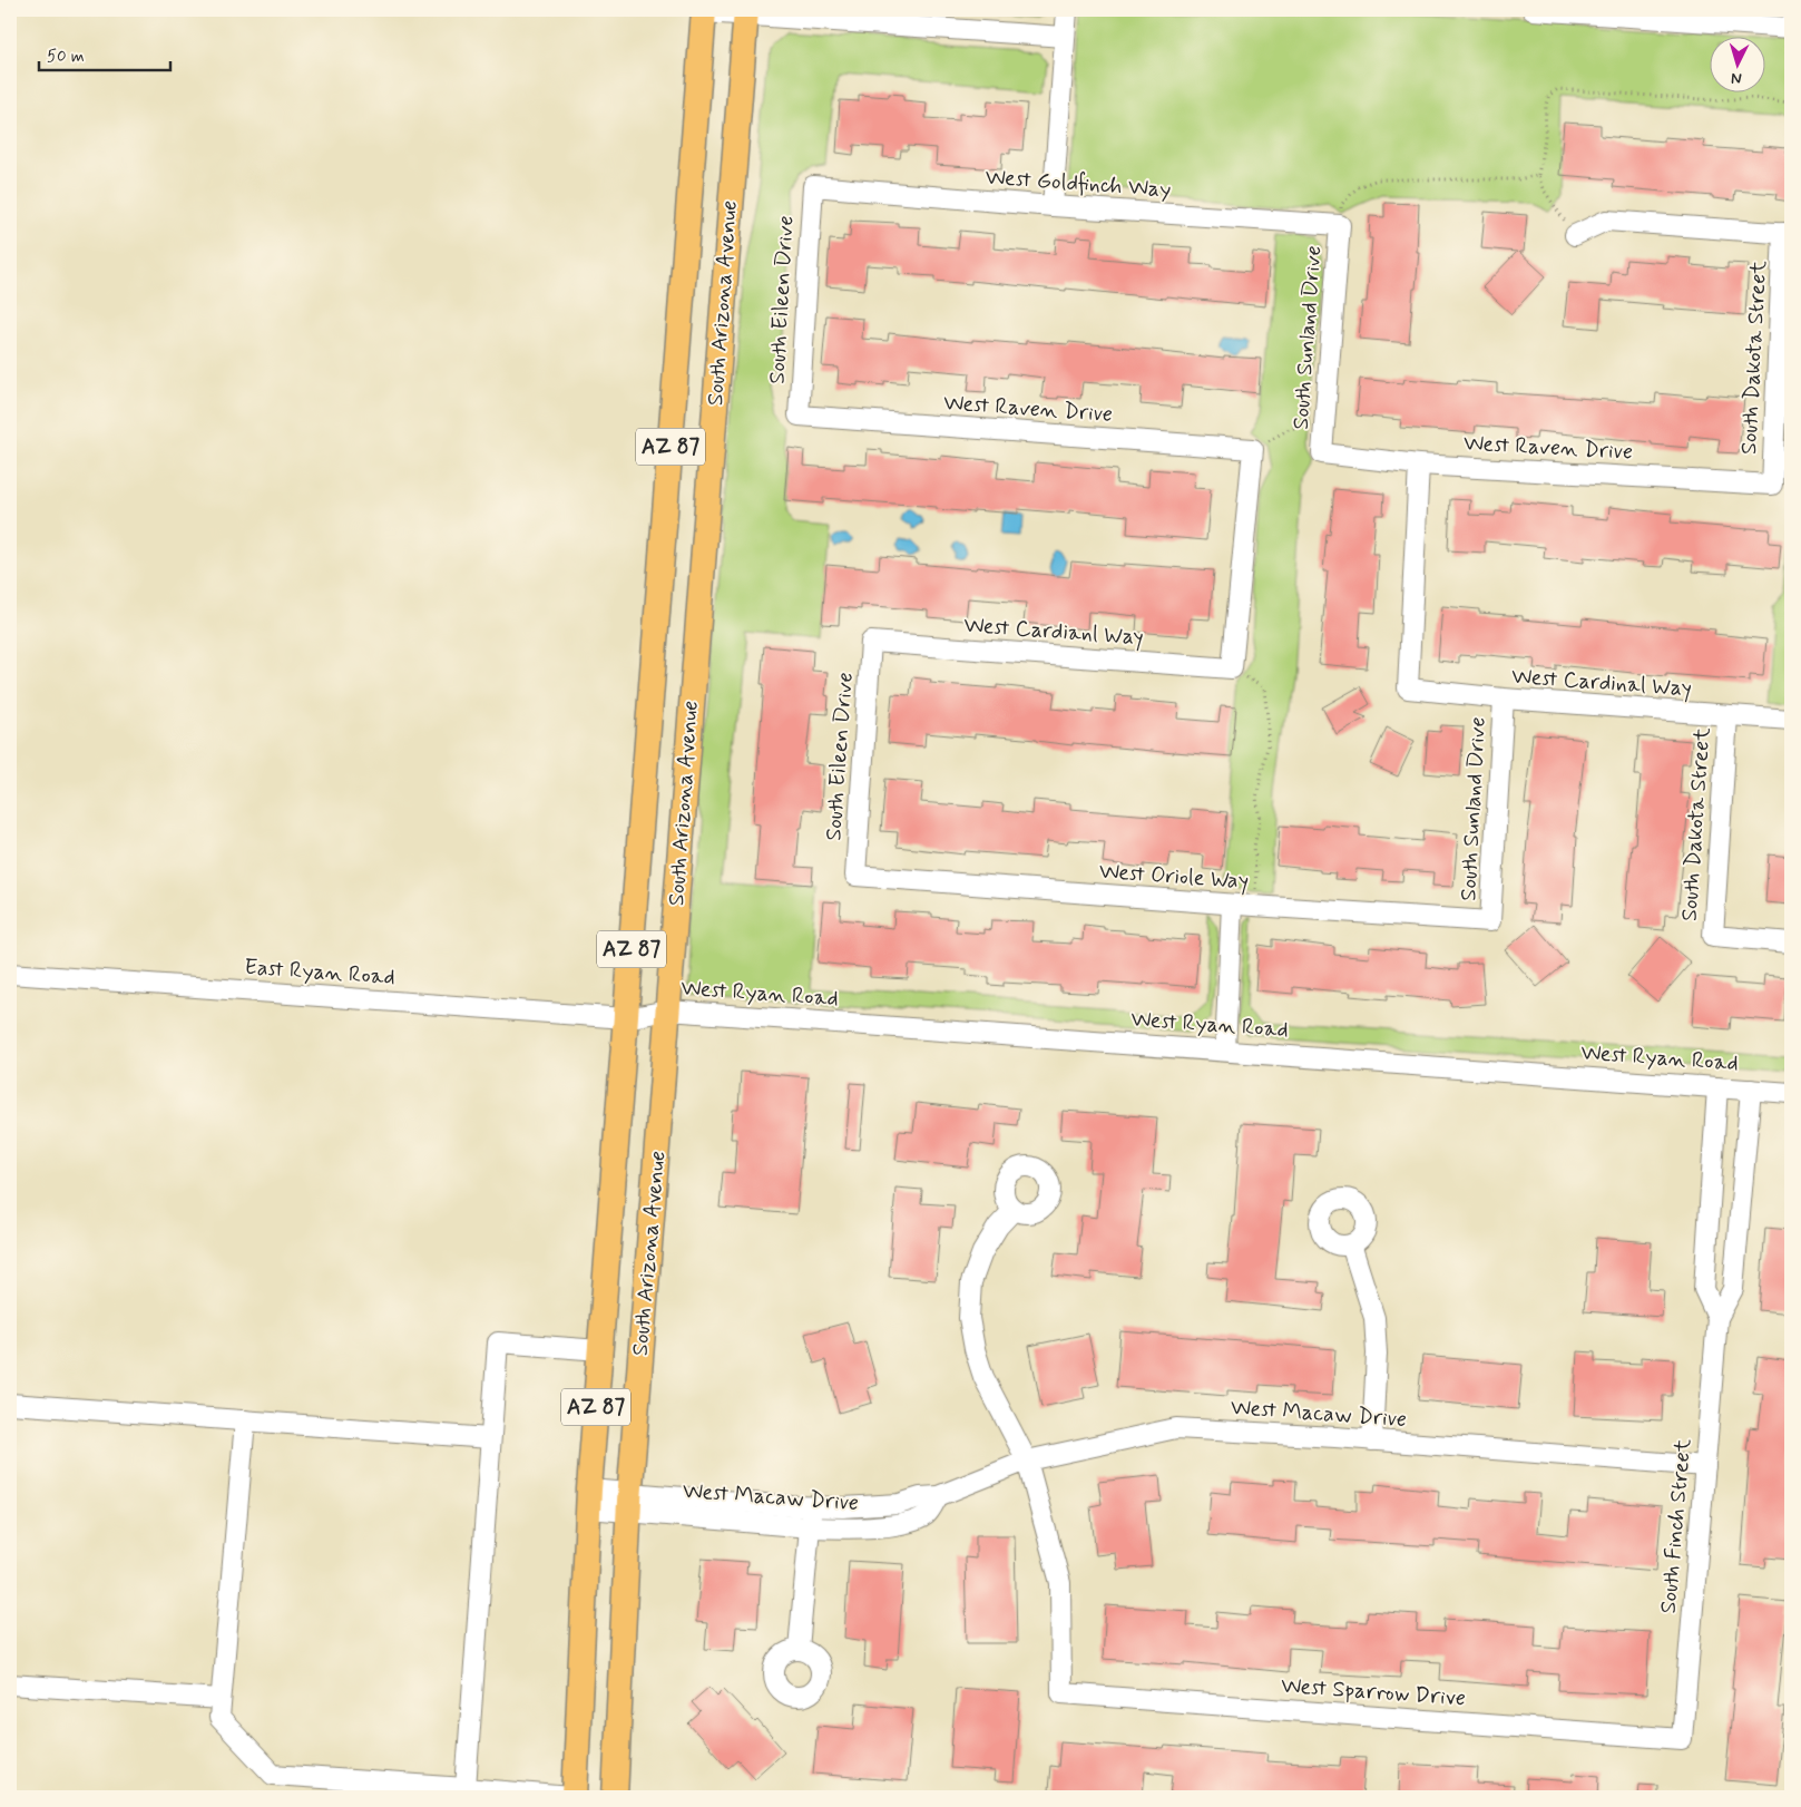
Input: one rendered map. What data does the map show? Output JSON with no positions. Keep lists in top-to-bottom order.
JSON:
{
  "streets": {
    "main road": ["South Arizona Avenue", "AZ 87"],
    "street": [
      "West Goldfinch Way",
      "South Eileen Drive",
      "South Sunland Drive",
      "South Dakota Street",
      "West Raven Drive",
      "West Cardianl Way",
      "West Cardinal Way",
      "West Oriole Way",
      "East Ryan Road",
      "West Ryan Road",
      "West Macaw Drive",
      "South Finch Street",
      "West Sparrow Drive"
    ]
  },
  "crossings": [
    ["West Goldfinch Way", "South Eileen Drive"],
    ["West Goldfinch Way", "South Sunland Drive"],
    ["South Eileen Drive", "West Raven Drive"],
    ["South Eileen Drive", "West Cardianl Way"],
    ["South Eileen Drive", "West Oriole Way"],
    ["South Arizona Avenue", "East Ryan Road"],
    ["South Arizona Avenue", "West Ryan Road"],
    ["South Arizona Avenue", "West Macaw Drive"],
    ["South Sunland Drive", "West Raven Drive"],
    ["South Sunland Drive", "West Cardinal Way"],
    ["South Sunland Drive", "West Oriole Way"],
    ["South Dakota Street", "West Raven Drive"],
    ["South Dakota Street", "West Cardinal Way"],
    ["West Raven Drive", "West Cardinal Way"],
    ["East Ryan Road", "West Ryan Road"],
    ["West Ryan Road", "South Finch Street"],
    ["West Macaw Drive", "South Finch Street"],
    ["West Macaw Drive", "West Sparrow Drive"],
    ["South Finch Street", "West Sparrow Drive"]
  ],
  "scale_bar": "50 m",
  "north": "bottom"
}
